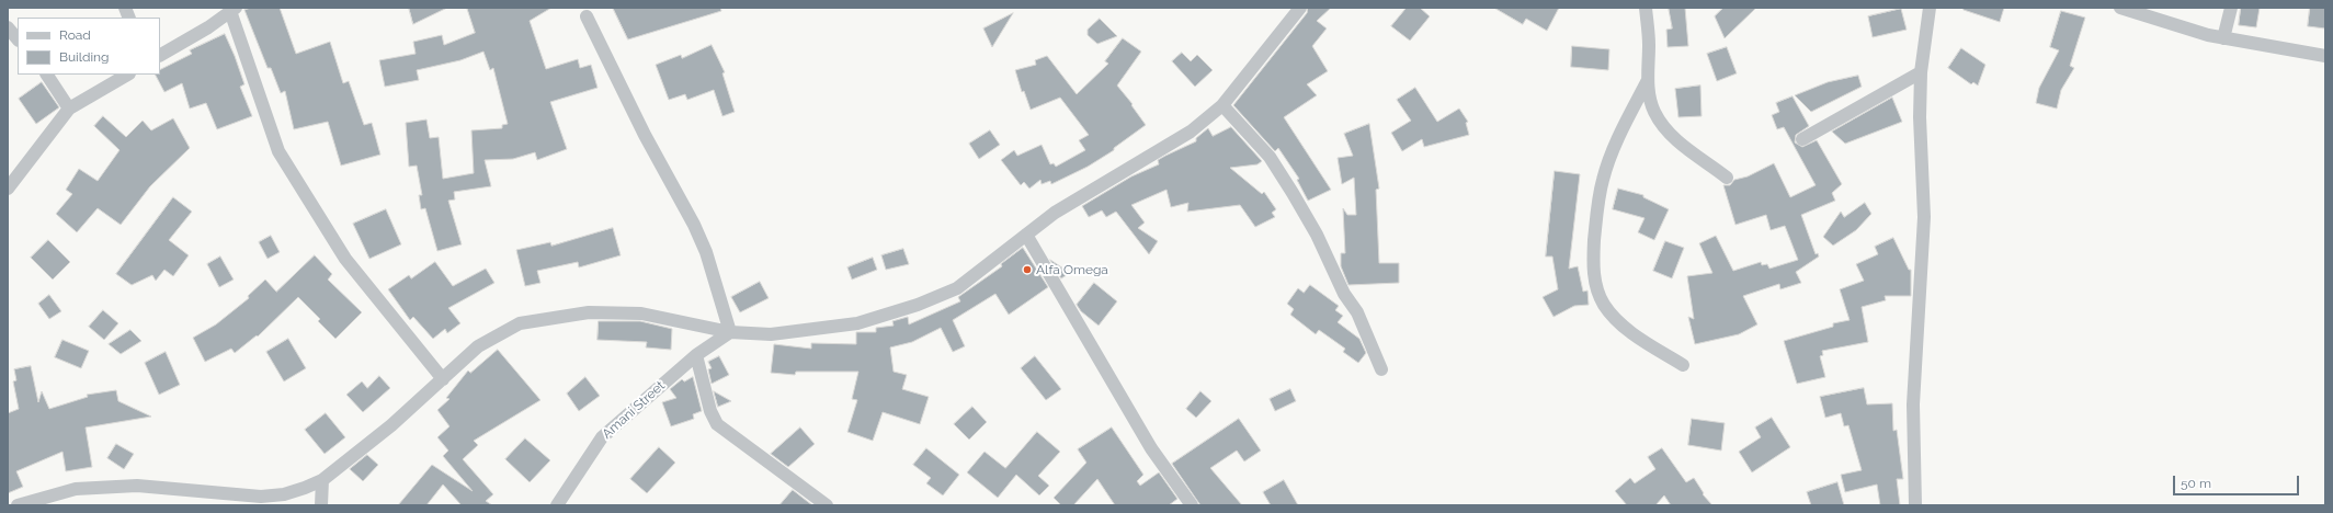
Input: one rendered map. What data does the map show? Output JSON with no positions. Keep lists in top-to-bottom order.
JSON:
{
  "streets": {
    "street": ["Amani Street"]
  },
  "places": ["Alfa Omega"],
  "legend": ["Road", "Building"],
  "scale_bar": "50 m"
}
